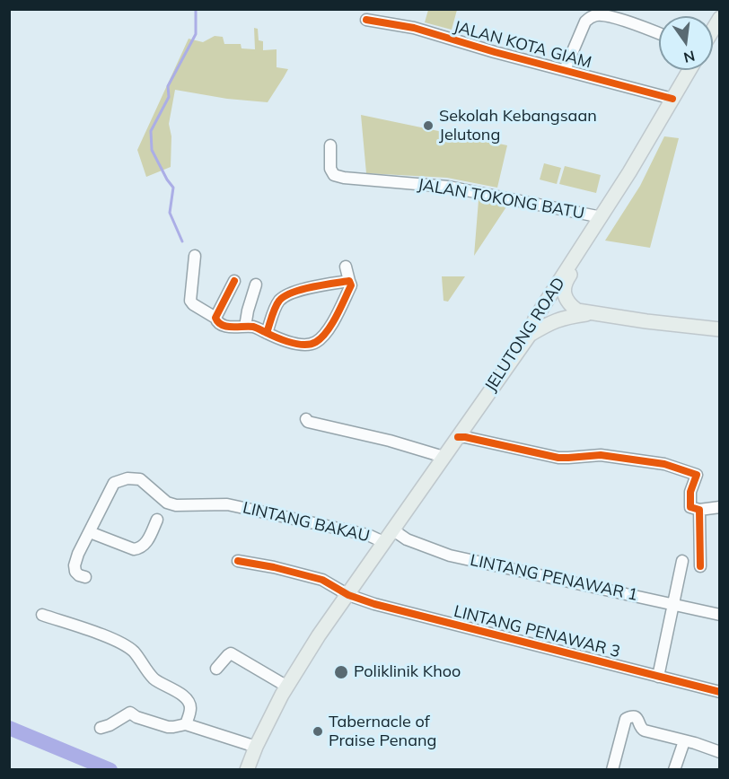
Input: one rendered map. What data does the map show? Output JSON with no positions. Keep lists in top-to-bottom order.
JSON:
{
  "streets": {
    "main road": ["JELUTONG ROAD"],
    "street": [
      "JALAN KOTA GIAM",
      "JALAN TOKONG BATU",
      "LINTANG BAKAU",
      "LINTANG PENAWAR 1",
      "LINTANG PENAWAR 3"
    ]
  },
  "crossings": [
    ["JALAN KOTA GIAM", "JELUTONG ROAD"],
    ["JALAN TOKONG BATU", "JELUTONG ROAD"],
    ["JELUTONG ROAD", "LINTANG BAKAU"],
    ["JELUTONG ROAD", "LINTANG PENAWAR 1"],
    ["JELUTONG ROAD", "LINTANG PENAWAR 3"]
  ],
  "places": ["Sekolah Kebangsaan Jelutong", "Poliklinik Khoo", "Tabernacle of Praise Penang"],
  "north": "bottom"
}
